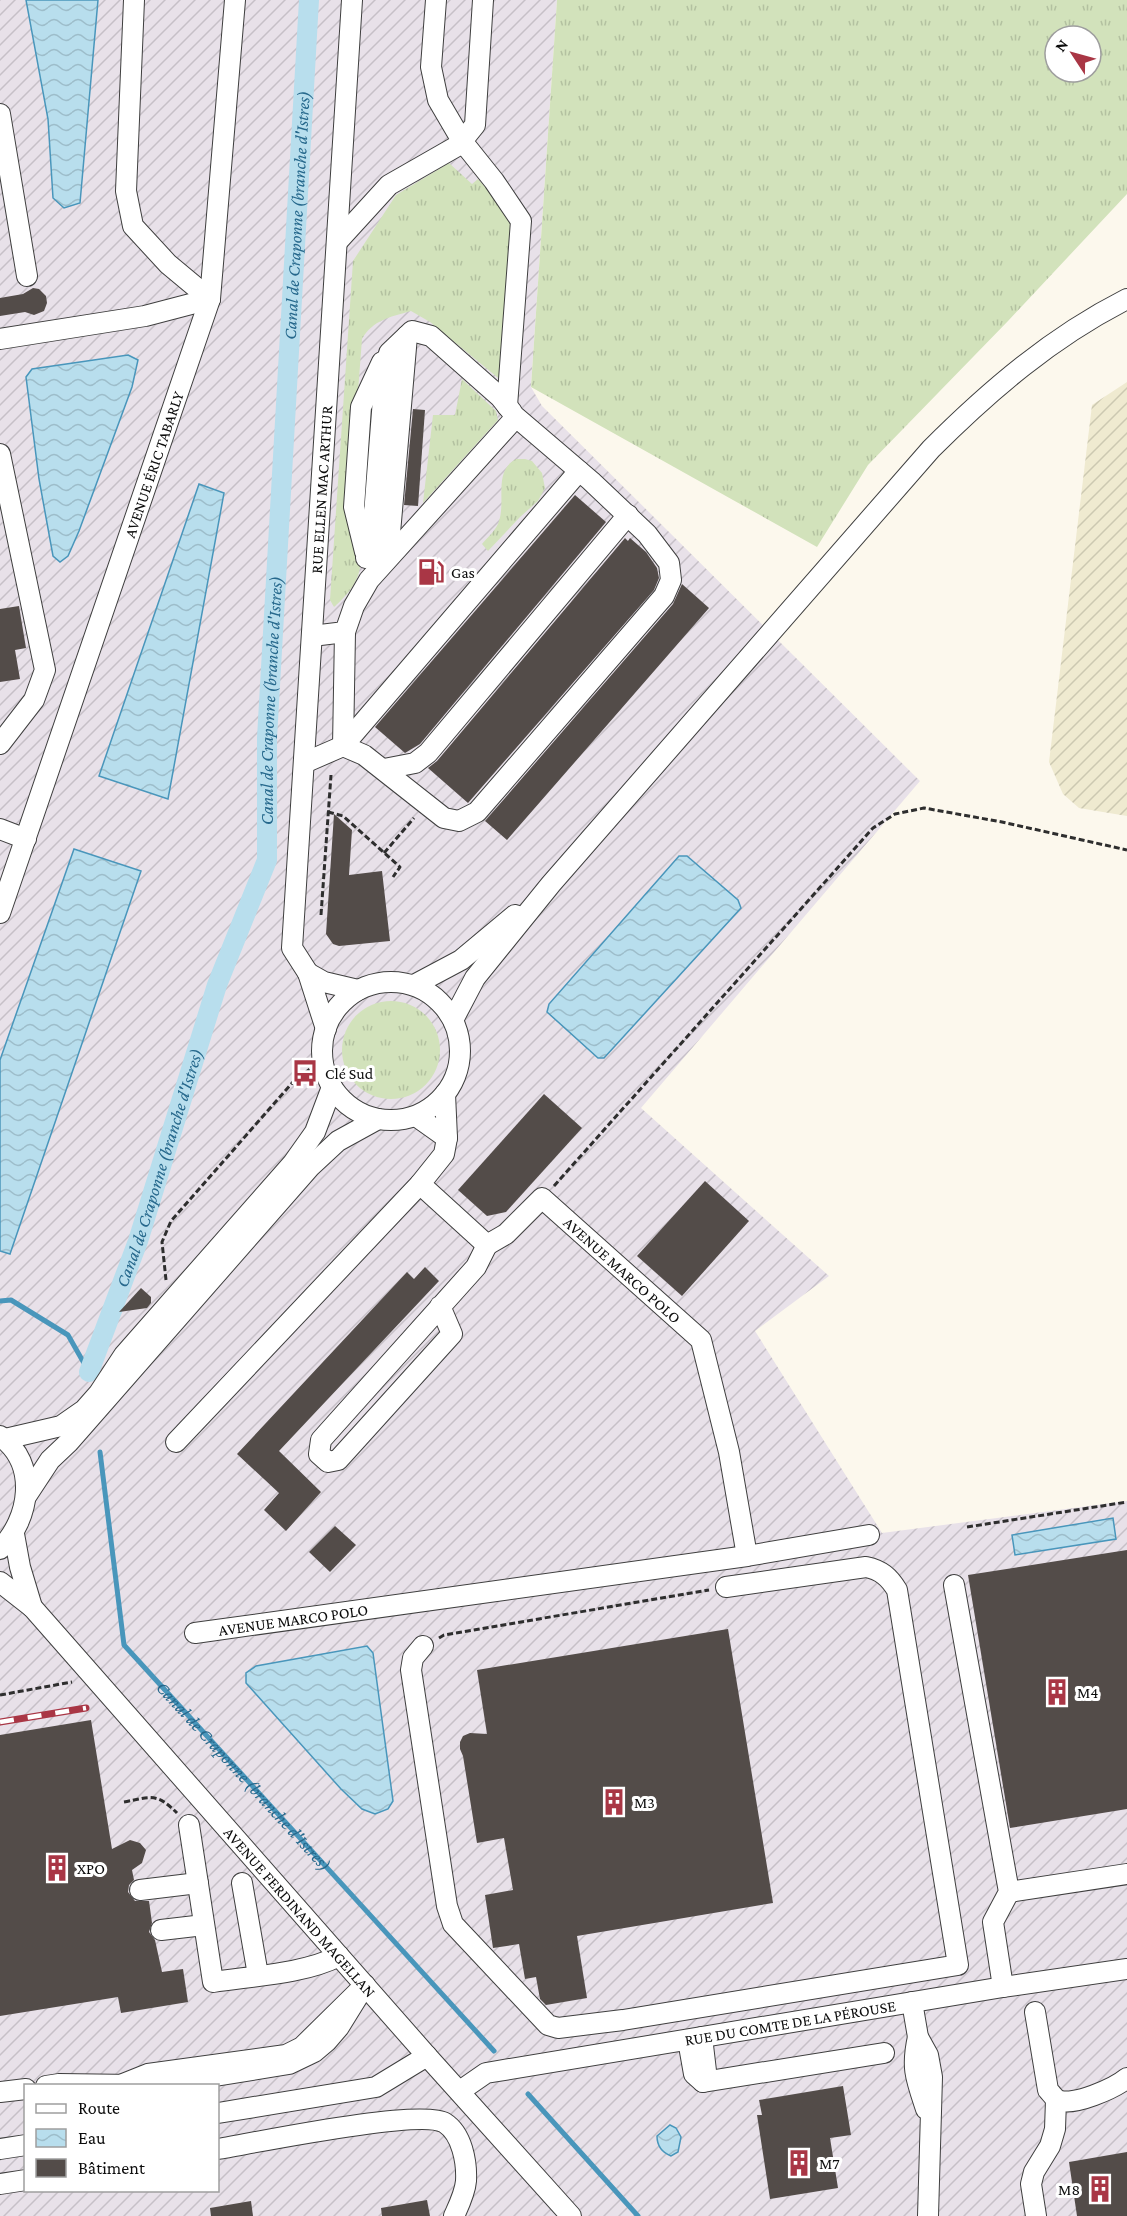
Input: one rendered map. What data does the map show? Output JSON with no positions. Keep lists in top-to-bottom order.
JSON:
{
  "streets": {
    "street": [
      "AVENUE ÉRIC TABARLY",
      "RUE ELLEN MAC ARTHUR",
      "AVENUE MARCO POLO",
      "AVENUE FERDINAND MAGELLAN",
      "RUE DU COMTE DE LA PÉROUSE"
    ]
  },
  "crossings": [
    ["AVENUE FERDINAND MAGELLAN", "RUE DU COMTE DE LA PÉROUSE"]
  ],
  "water": ["Canal de Craponne (branche d'Istres)"],
  "places": {
    "fuel station": ["Gas"],
    "bus stop": ["Clé Sud"],
    "building": [
      "M4",
      "M3",
      "XPO",
      "M7",
      "M8"
    ]
  },
  "legend": ["Route", "Eau", "Bâtiment"],
  "north": "top left"
}
